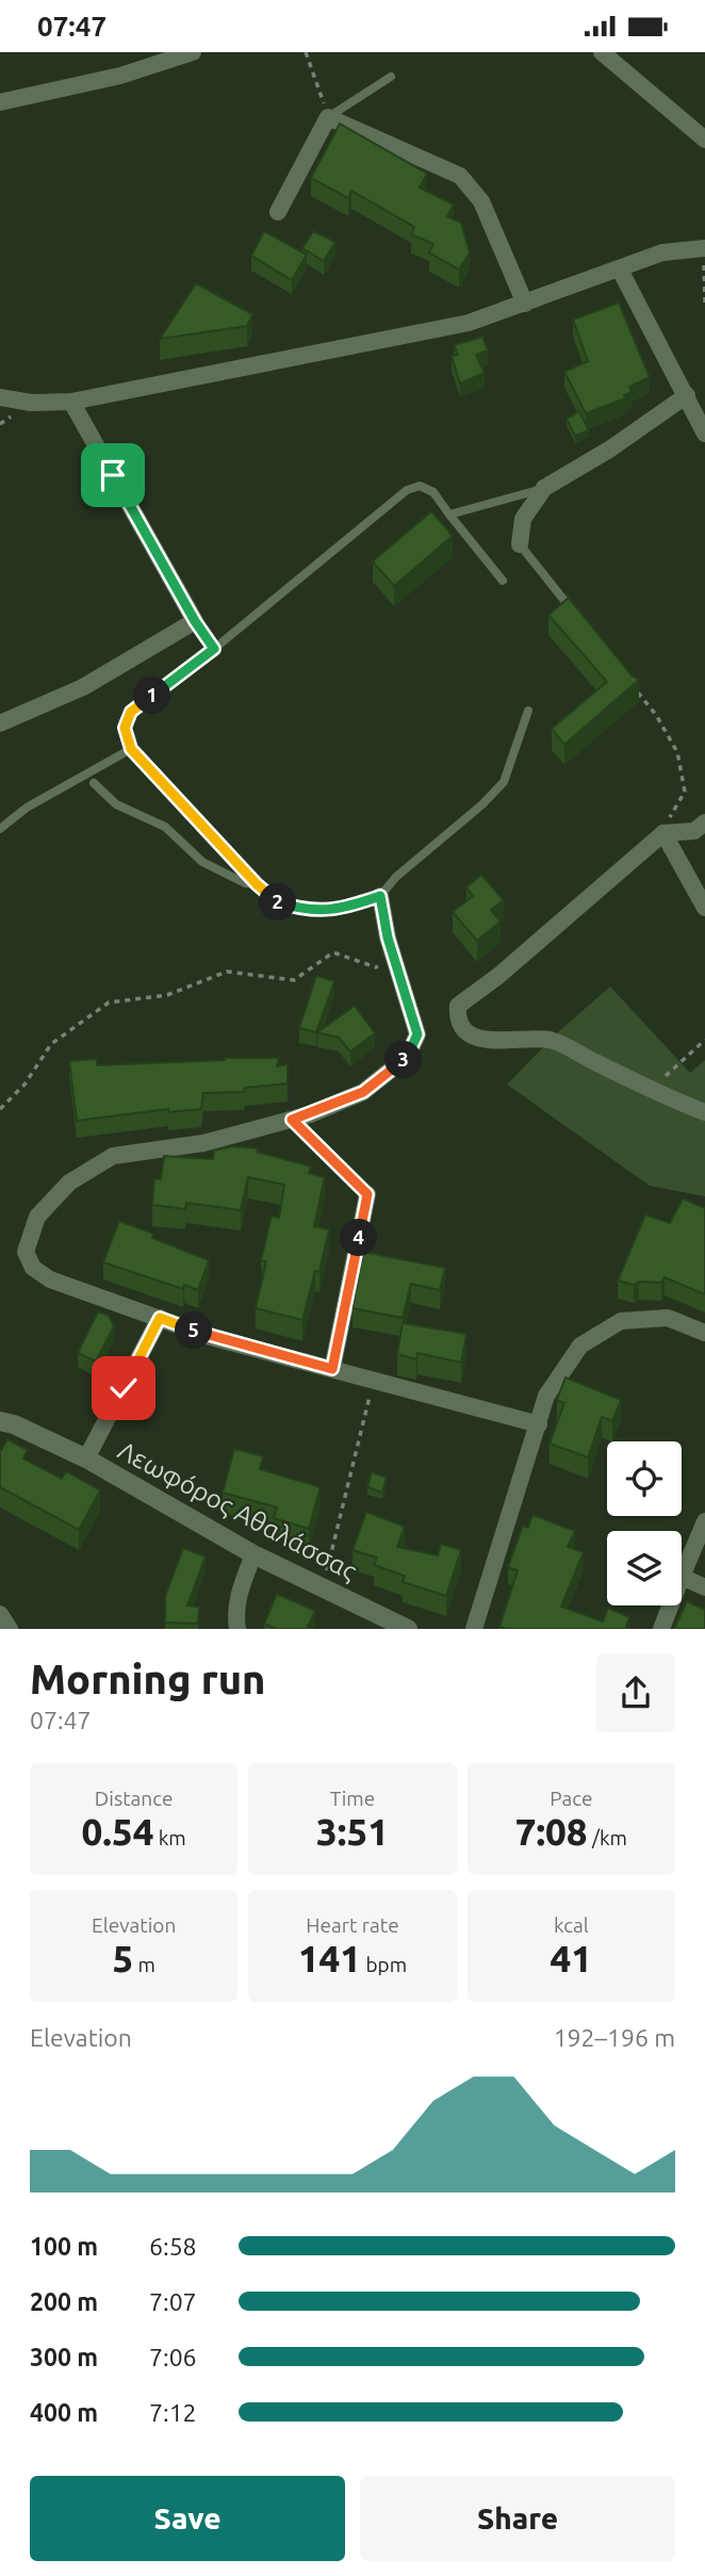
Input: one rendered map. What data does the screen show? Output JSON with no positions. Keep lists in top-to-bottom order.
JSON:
{
  "streets": {
    "main road": ["Λεωφόρος Αθαλάσσας"]
  },
  "page": {
    "status": "07:47",
    "pins": [
      "1",
      "2",
      "3",
      "4",
      "5"
    ],
    "heading": ["Morning run", "07:47"],
    "stats": [
      ["Distance", "0.54 km"],
      ["Time", "3:51"],
      ["Pace", "7:08 /km"],
      ["Elevation", "5 m"],
      ["Heart rate", "141 bpm"],
      ["kcal", "41"]
    ],
    "chart": ["Elevation", "192–196 m"],
    "list": [
      {
        "name": "100 m",
        "note": "6:58"
      },
      {
        "name": "200 m",
        "note": "7:07"
      },
      {
        "name": "300 m",
        "note": "7:06"
      },
      {
        "name": "400 m",
        "note": "7:12"
      }
    ],
    "buttons": ["Save", "Share"]
  }
}
